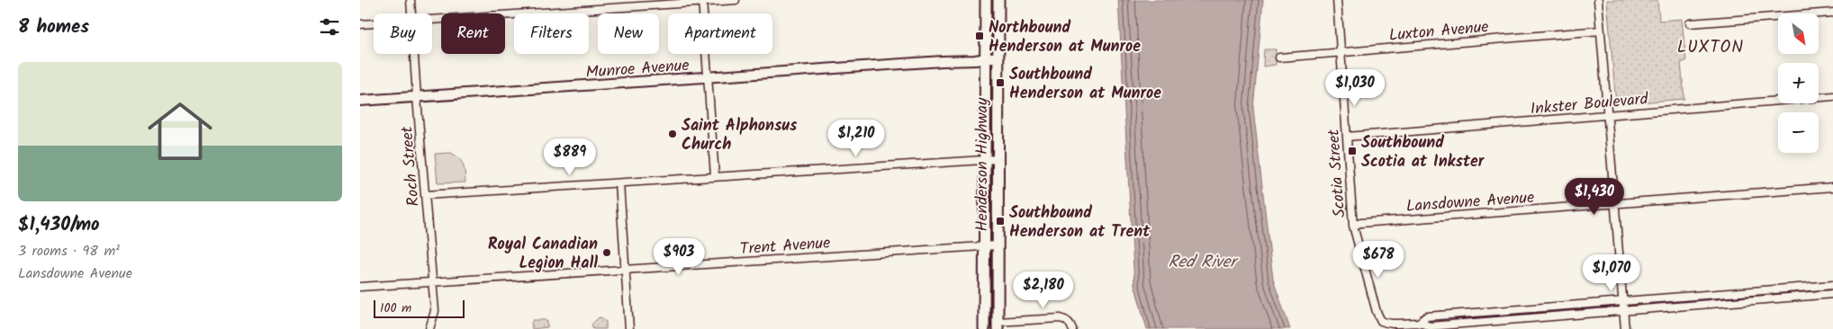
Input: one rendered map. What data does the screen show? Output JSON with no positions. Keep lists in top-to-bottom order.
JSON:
{
  "streets": {
    "main road": ["Henderson Highway"],
    "street": [
      "Luxton Avenue",
      "Munroe Avenue",
      "Inkster Boulevard",
      "Roch Street",
      "Scotia Street",
      "Lansdowne Avenue",
      "Trent Avenue"
    ]
  },
  "crossings": [
    ["Luxton Avenue", "Scotia Street"],
    ["Munroe Avenue", "Henderson Highway"],
    ["Munroe Avenue", "Roch Street"],
    ["Inkster Boulevard", "Scotia Street"],
    ["Henderson Highway", "Trent Avenue"],
    ["Roch Street", "Trent Avenue"],
    ["Scotia Street", "Lansdowne Avenue"]
  ],
  "districts": ["LUXTON"],
  "water": ["Red River"],
  "places": {
    "transit": [
      "Northbound Henderson at Munroe",
      "Southbound Henderson at Munroe",
      "Southbound Scotia at Inkster",
      "Southbound Henderson at Trent"
    ],
    "other": ["Saint Alphonsus Church", "Royal Canadian Legion Hall"]
  },
  "scale_bar": "100 m",
  "north": "bottom right",
  "page": {
    "heading": "8 homes",
    "map_buttons": ["+", "−"],
    "chip": [
      "Buy",
      "Rent",
      "Filters",
      "New",
      "Apartment"
    ],
    "list": [
      {
        "name": "$1,430/mo",
        "note": "3 rooms · 98 m² · Lansdowne Avenue"
      }
    ],
    "price": [
      "$1,030",
      "$1,210",
      "$889",
      "$1,430",
      "$903",
      "$678",
      "$1,070",
      "$2,180"
    ],
    "scale": "100 m"
  }
}
